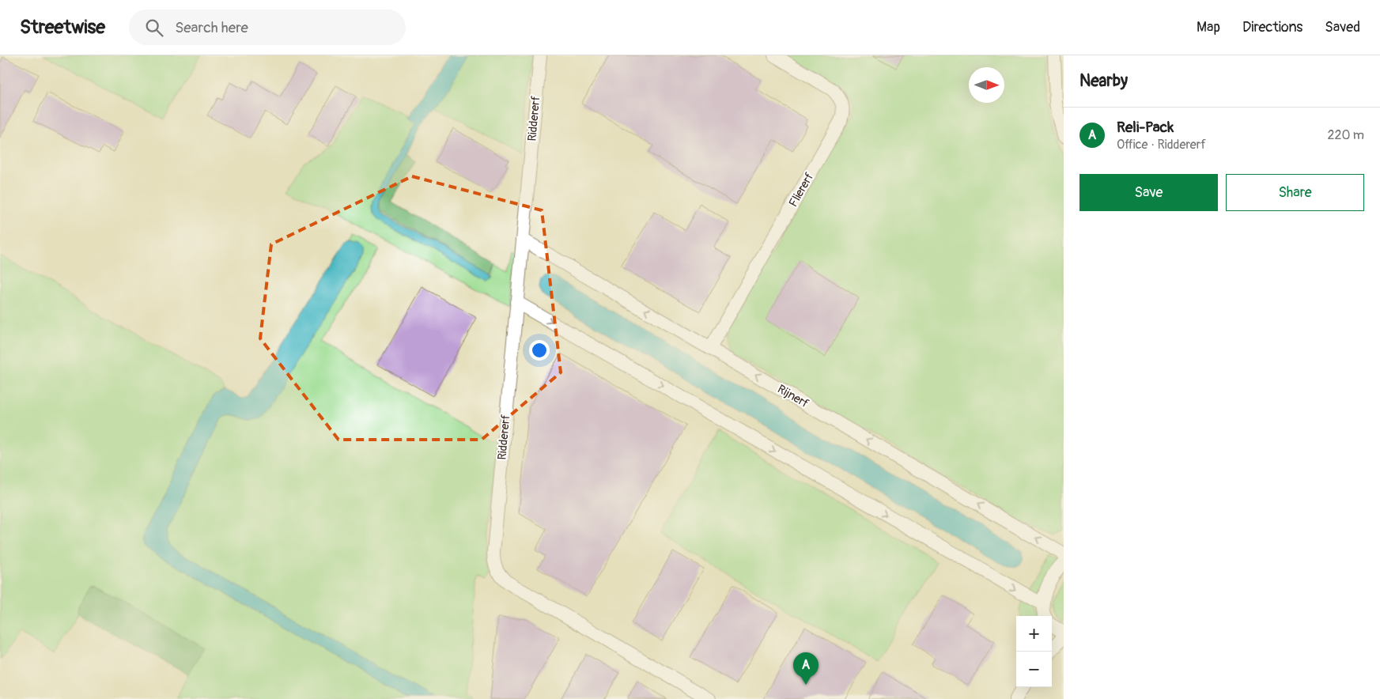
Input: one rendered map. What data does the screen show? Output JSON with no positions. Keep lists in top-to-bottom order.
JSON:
{
  "streets": {
    "street": ["Riddererf", "Fliererf", "Rijnerf"]
  },
  "crossings": [
    ["Riddererf", "Rijnerf"],
    ["Fliererf", "Rijnerf"]
  ],
  "north": "right",
  "page": {
    "header": "Streetwise",
    "search": "Search here",
    "nav": ["Map", "Directions", "Saved"],
    "heading": "Nearby",
    "list": [
      {
        "mark": "A",
        "name": "Reli-Pack",
        "note": "Office · Riddererf",
        "value": "220 m"
      }
    ],
    "buttons": ["Save", "Share"],
    "map_buttons": ["+", "−"],
    "pins": "A"
  }
}
